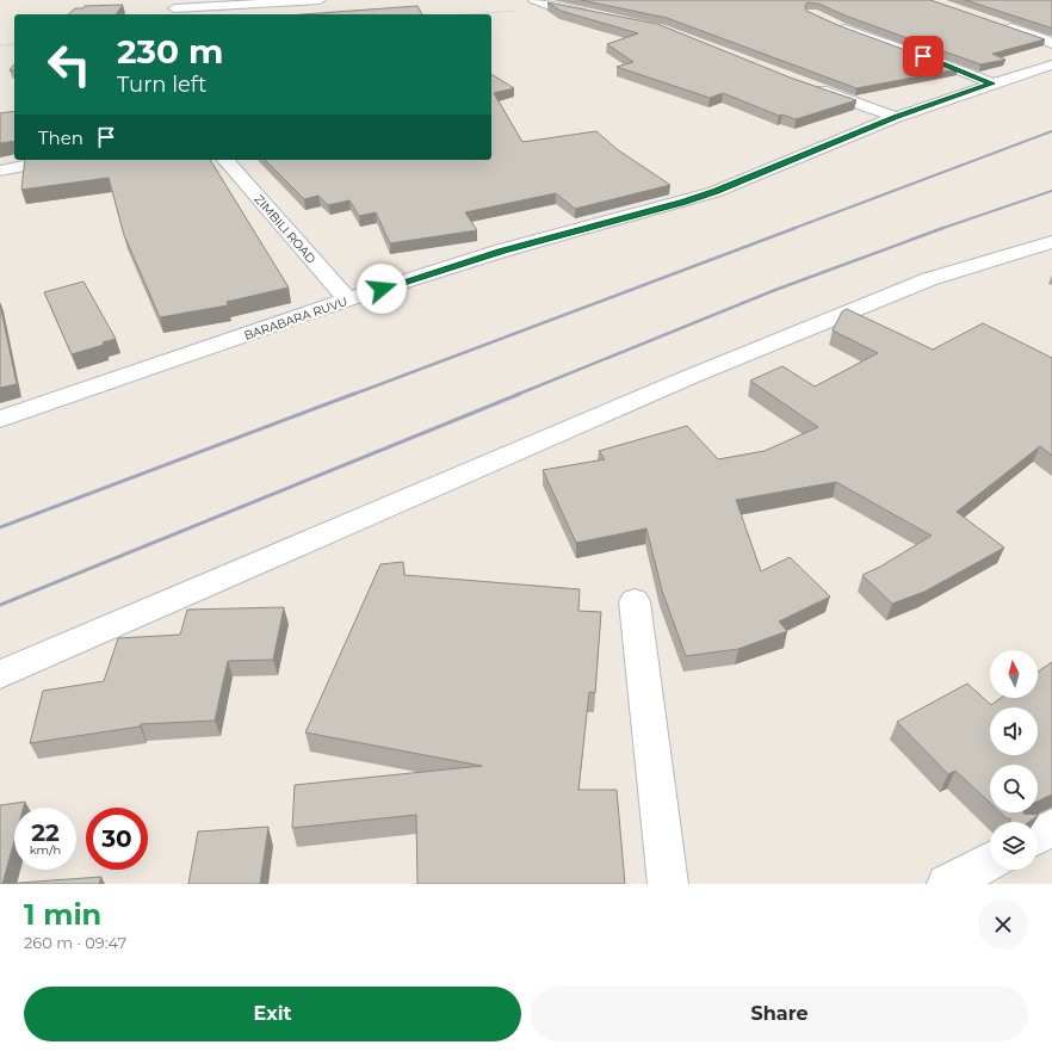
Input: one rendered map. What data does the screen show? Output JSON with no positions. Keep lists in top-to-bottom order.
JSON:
{
  "streets": {
    "street": ["ZIMBILI ROAD", "BARABARA RUVU"]
  },
  "crossings": [
    ["ZIMBILI ROAD", "BARABARA RUVU"]
  ],
  "north": "top",
  "page": {
    "turn": ["230 m", "Turn left"],
    "then": "Then",
    "speed": "22 km/h",
    "limit": "30",
    "heading": ["1 min", "260 m · 09:47"],
    "buttons": ["Exit", "Share"]
  }
}
